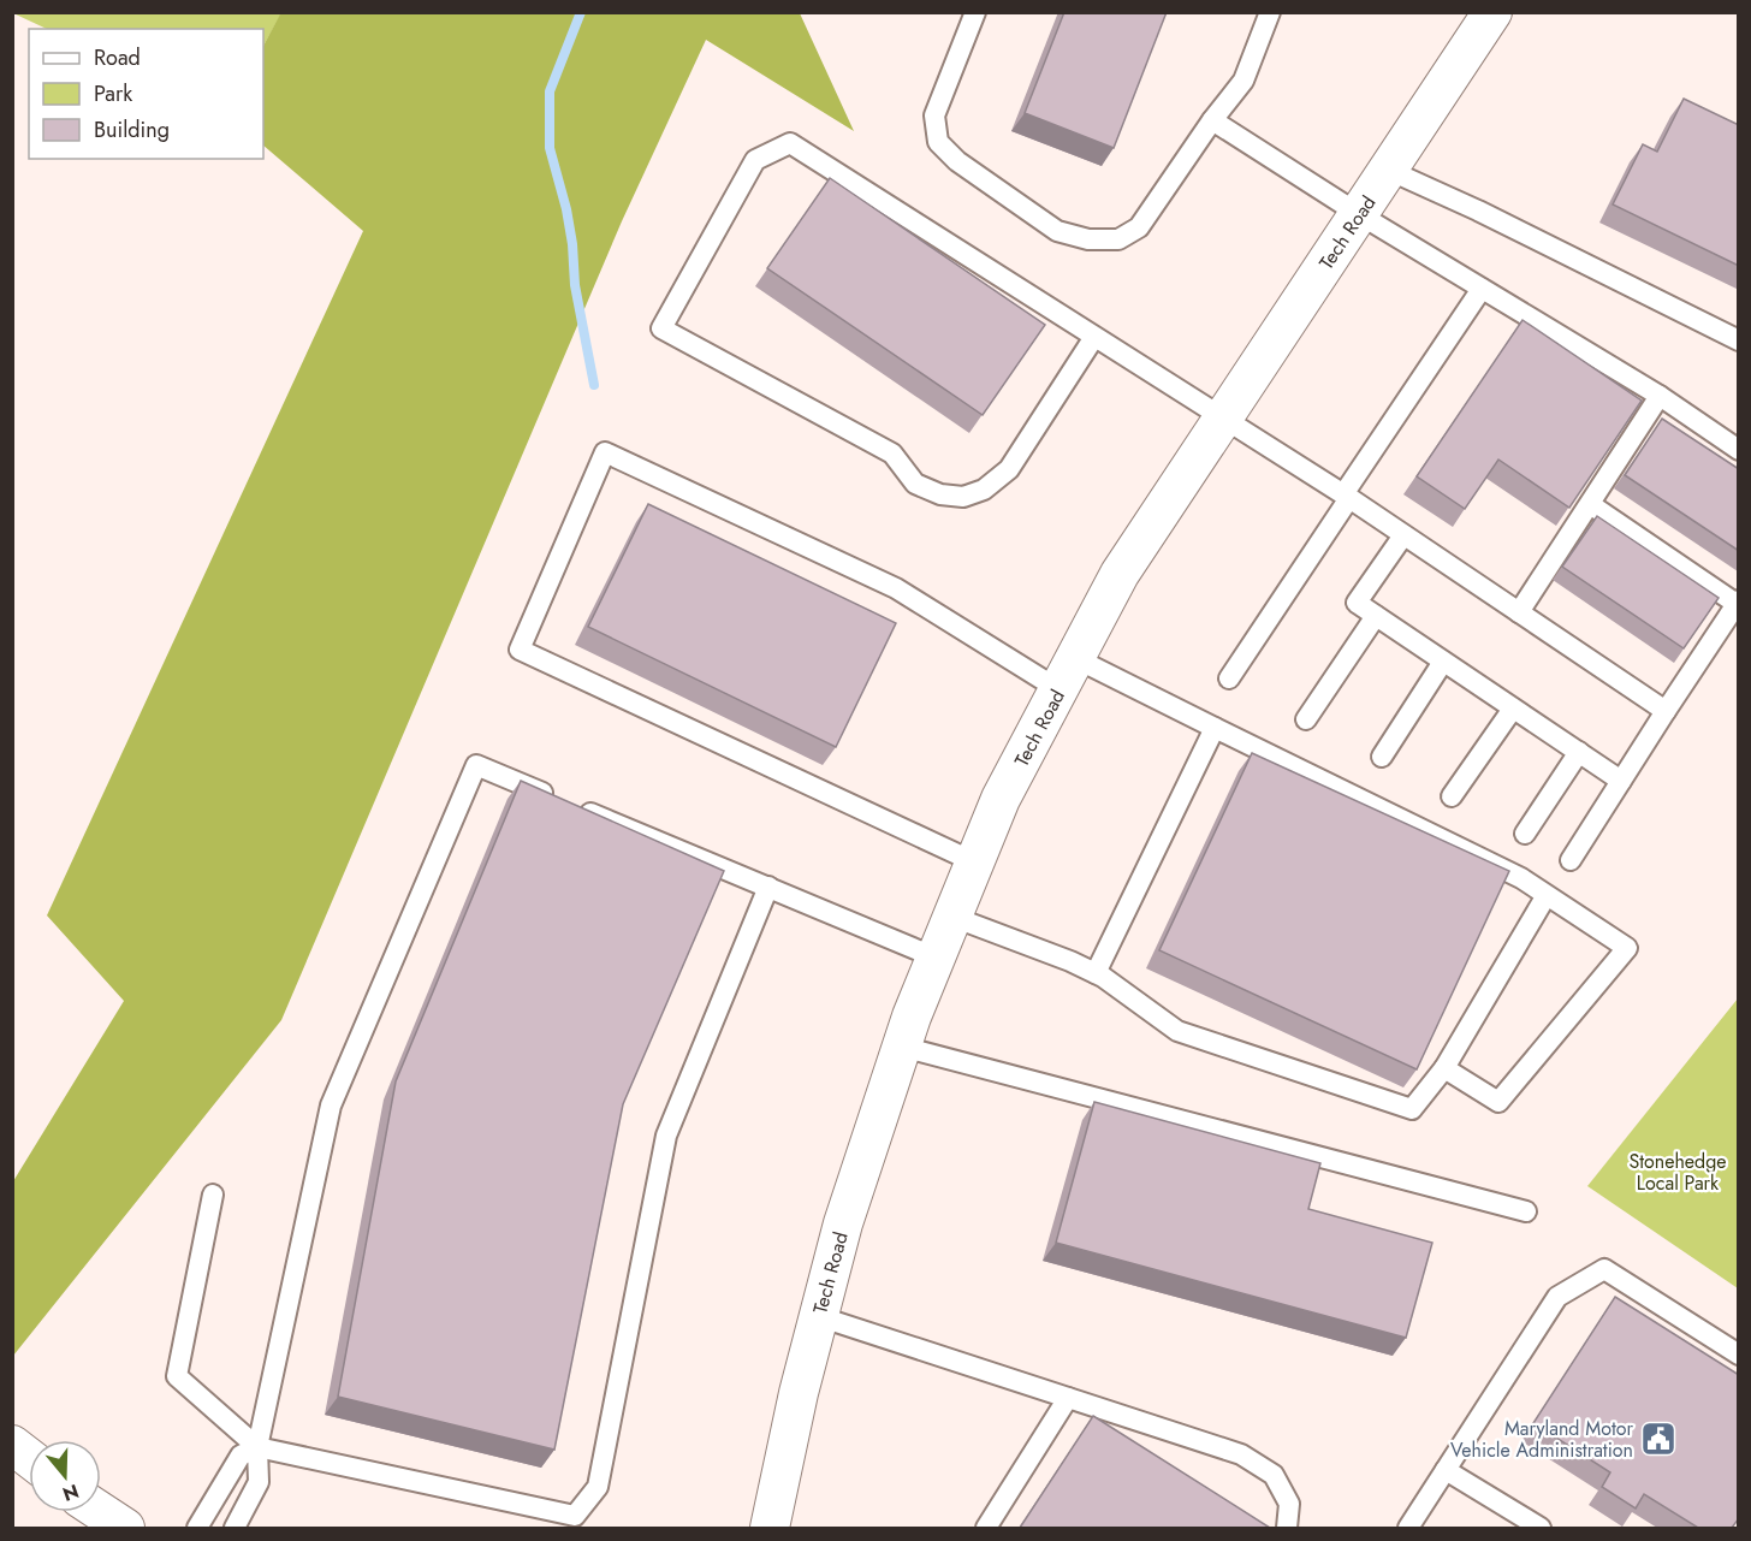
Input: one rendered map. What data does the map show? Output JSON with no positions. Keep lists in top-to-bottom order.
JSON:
{
  "streets": {
    "street": ["Tech Road"]
  },
  "parks": ["Stonehedge Local Park"],
  "places": {
    "public building": ["Maryland Motor Vehicle Administration"]
  },
  "legend": ["Road", "Park", "Building"],
  "north": "bottom"
}
